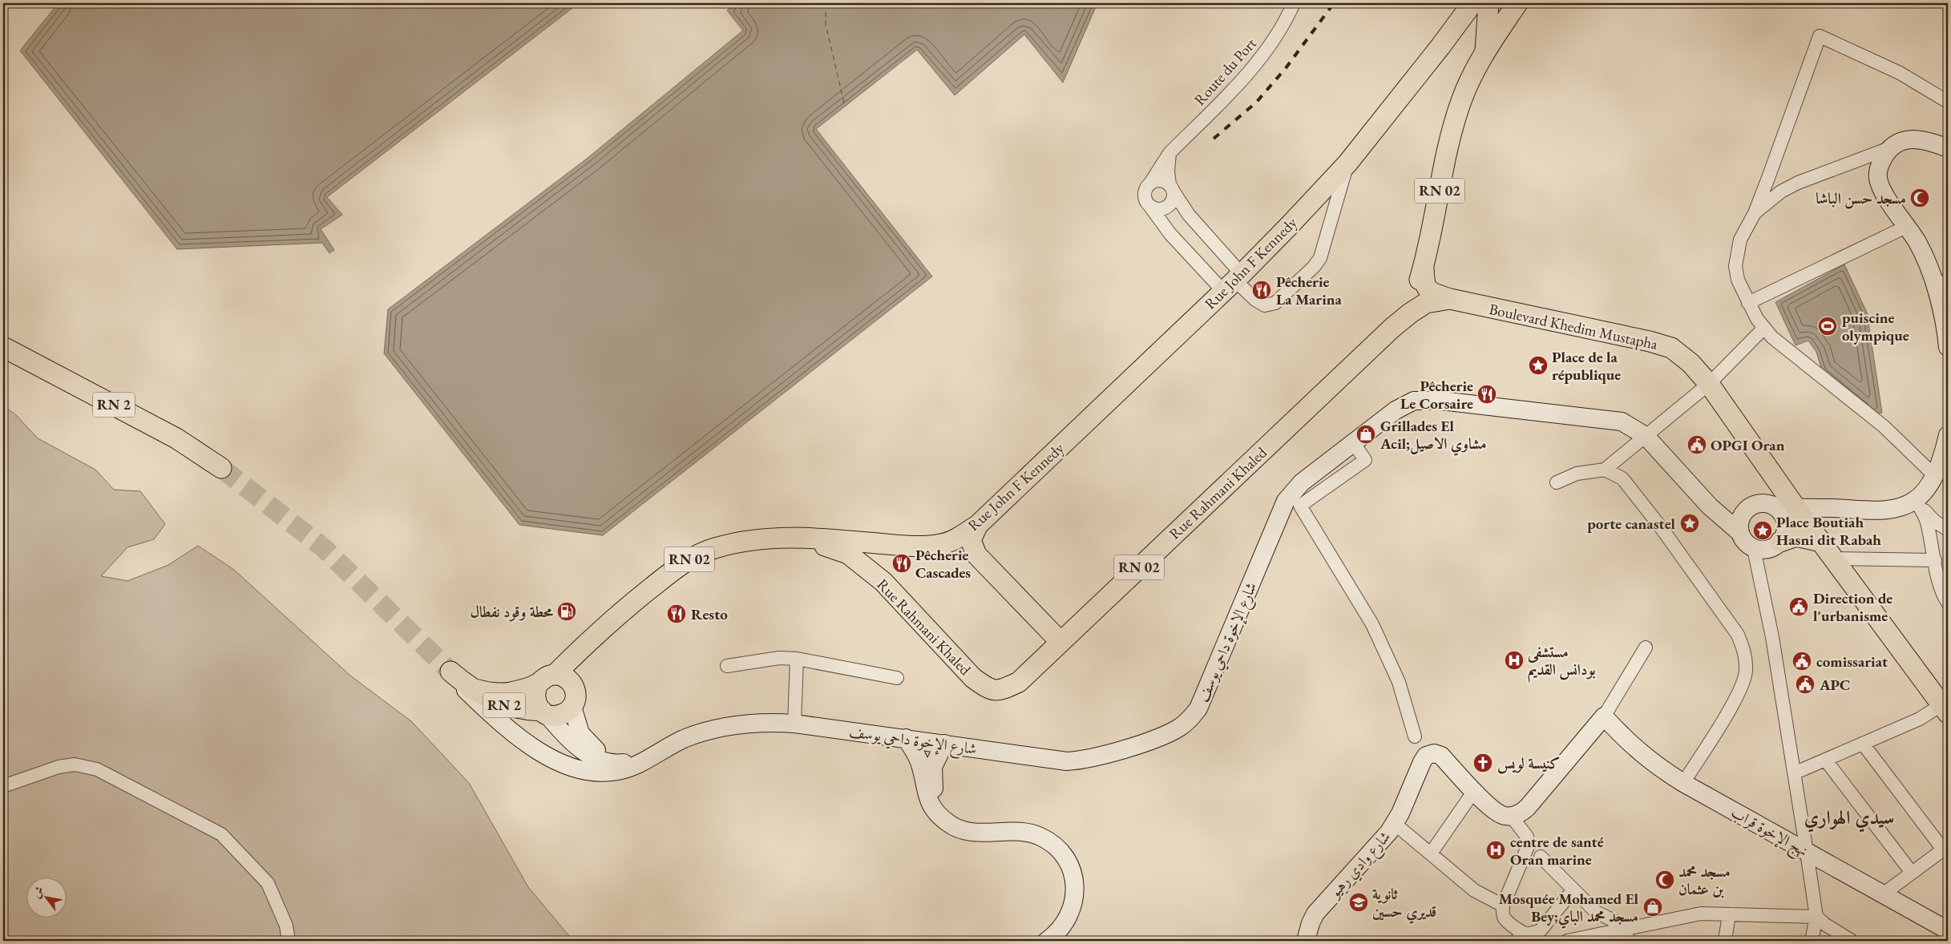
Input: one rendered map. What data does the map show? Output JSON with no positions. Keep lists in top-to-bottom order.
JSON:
{
  "streets": {
    "main road": [
      "RN 02",
      "Rue John F Kennedy",
      "Boulevard Khedim Mustapha",
      "RN 2",
      "Rue Rahmani Khaled",
      "شارع الإخوة داحي يوسف",
      "نهج الإخوة قراب",
      "شارع وادي رهيو"
    ],
    "street": ["Route du Port"]
  },
  "crossings": [
    ["RN 02", "Rue John F Kennedy"],
    ["RN 02", "Rue Rahmani Khaled"],
    ["Rue John F Kennedy", "RN 2"],
    ["Rue John F Kennedy", "Rue Rahmani Khaled"],
    ["Rue John F Kennedy", "شارع الإخوة داحي يوسف"],
    ["Boulevard Khedim Mustapha", "شارع الإخوة داحي يوسف"],
    ["RN 2", "شارع الإخوة داحي يوسف"]
  ],
  "districts": ["سيدي الهواري"],
  "places": {
    "mosque": ["مسجد حسن الباشا", "مسجد محمد بن عثمان"],
    "restaurant": [
      "Pêcherie La Marina",
      "Pêcherie Le Corsaire",
      "Pêcherie Cascades",
      "Resto"
    ],
    "sports": ["puiscine olympique"],
    "place": ["Place de la république", "porte canastel", "Place Boutiah Hasni dit Rabah"],
    "shop": ["Grillades El Acil;مشاوي الاصيل", "Mosquée Mohamed El Bey;مسجد محمد الباي"],
    "public building": [
      "OPGI Oran",
      "Direction de l'urbanisme",
      "comissariat",
      "APC"
    ],
    "fuel station": ["محطة وقود نفطال"],
    "hospital": ["مستشفى بودانس القديم", "centre de santé Oran marine"],
    "church": ["كنيسة لويس"],
    "school or university": ["ثانوية قديري حسين"]
  },
  "north": "top left"
}
